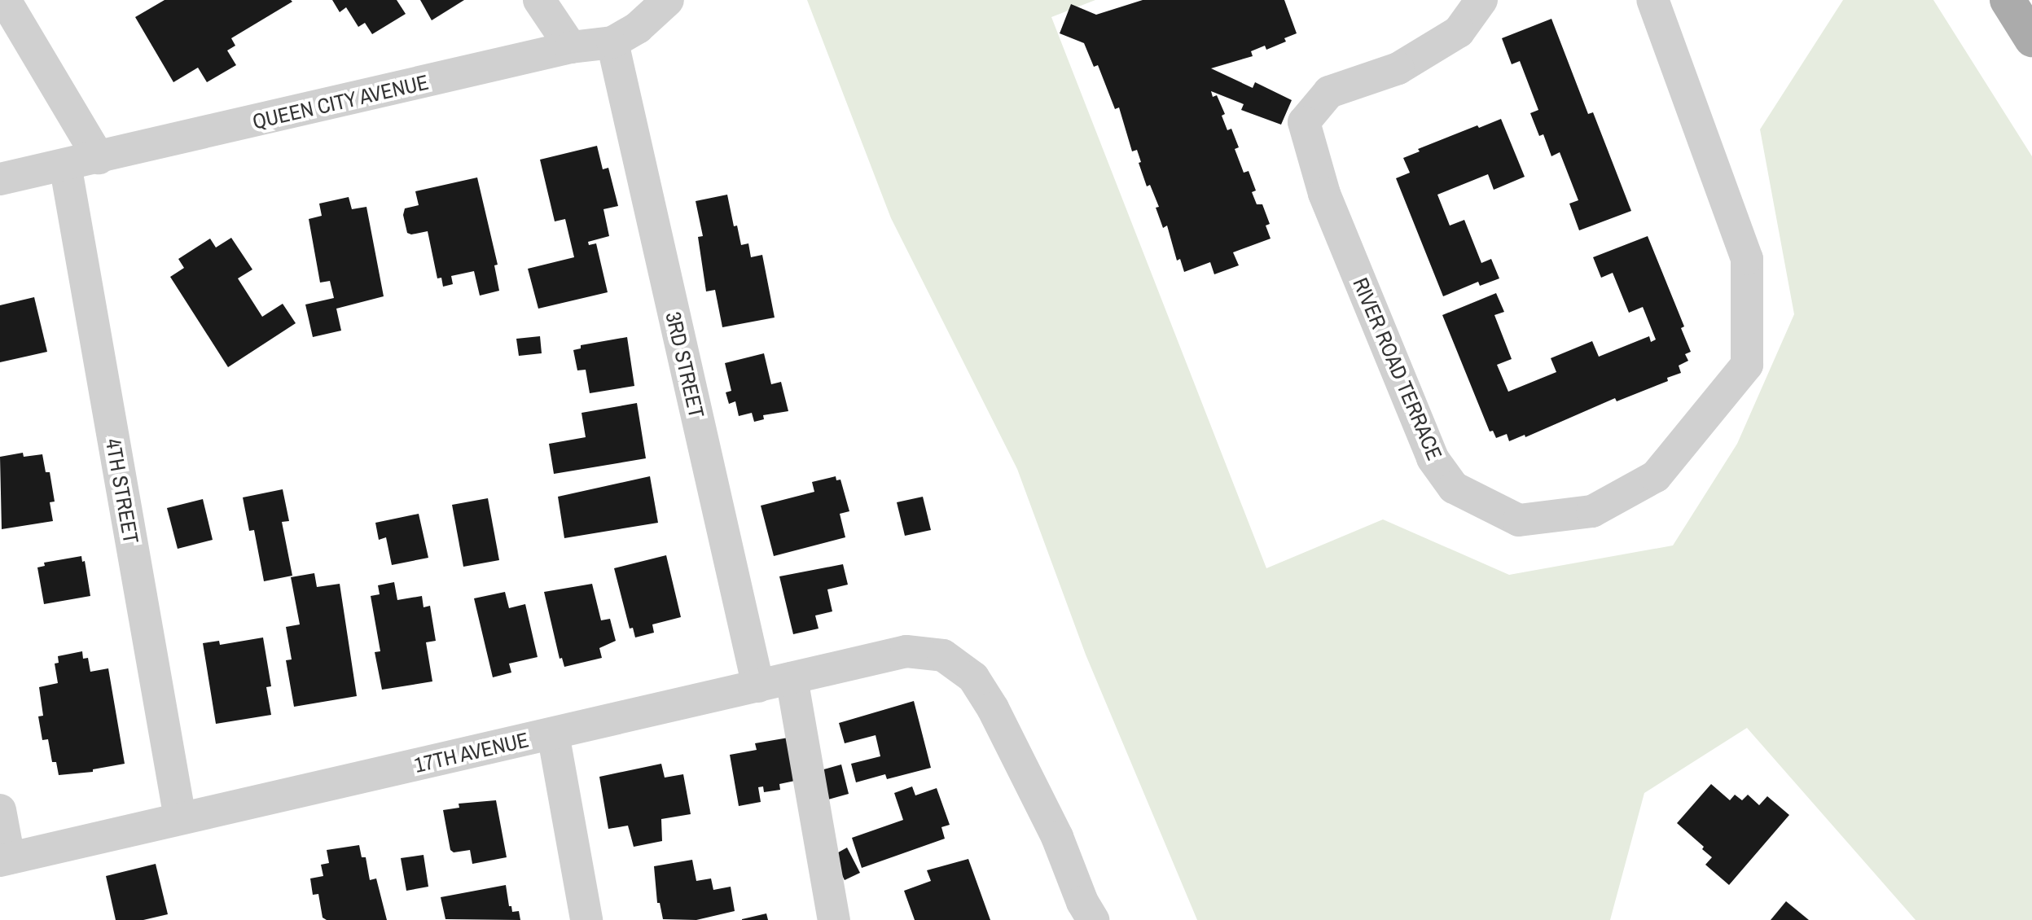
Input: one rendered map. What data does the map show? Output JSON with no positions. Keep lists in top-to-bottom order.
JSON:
{
  "streets": {
    "street": [
      "QUEEN CITY AVENUE",
      "3RD STREET",
      "RIVER ROAD TERRACE",
      "4TH STREET",
      "17TH AVENUE"
    ]
  },
  "crossings": [
    ["QUEEN CITY AVENUE", "3RD STREET"],
    ["QUEEN CITY AVENUE", "4TH STREET"],
    ["3RD STREET", "17TH AVENUE"],
    ["4TH STREET", "17TH AVENUE"]
  ]
}
